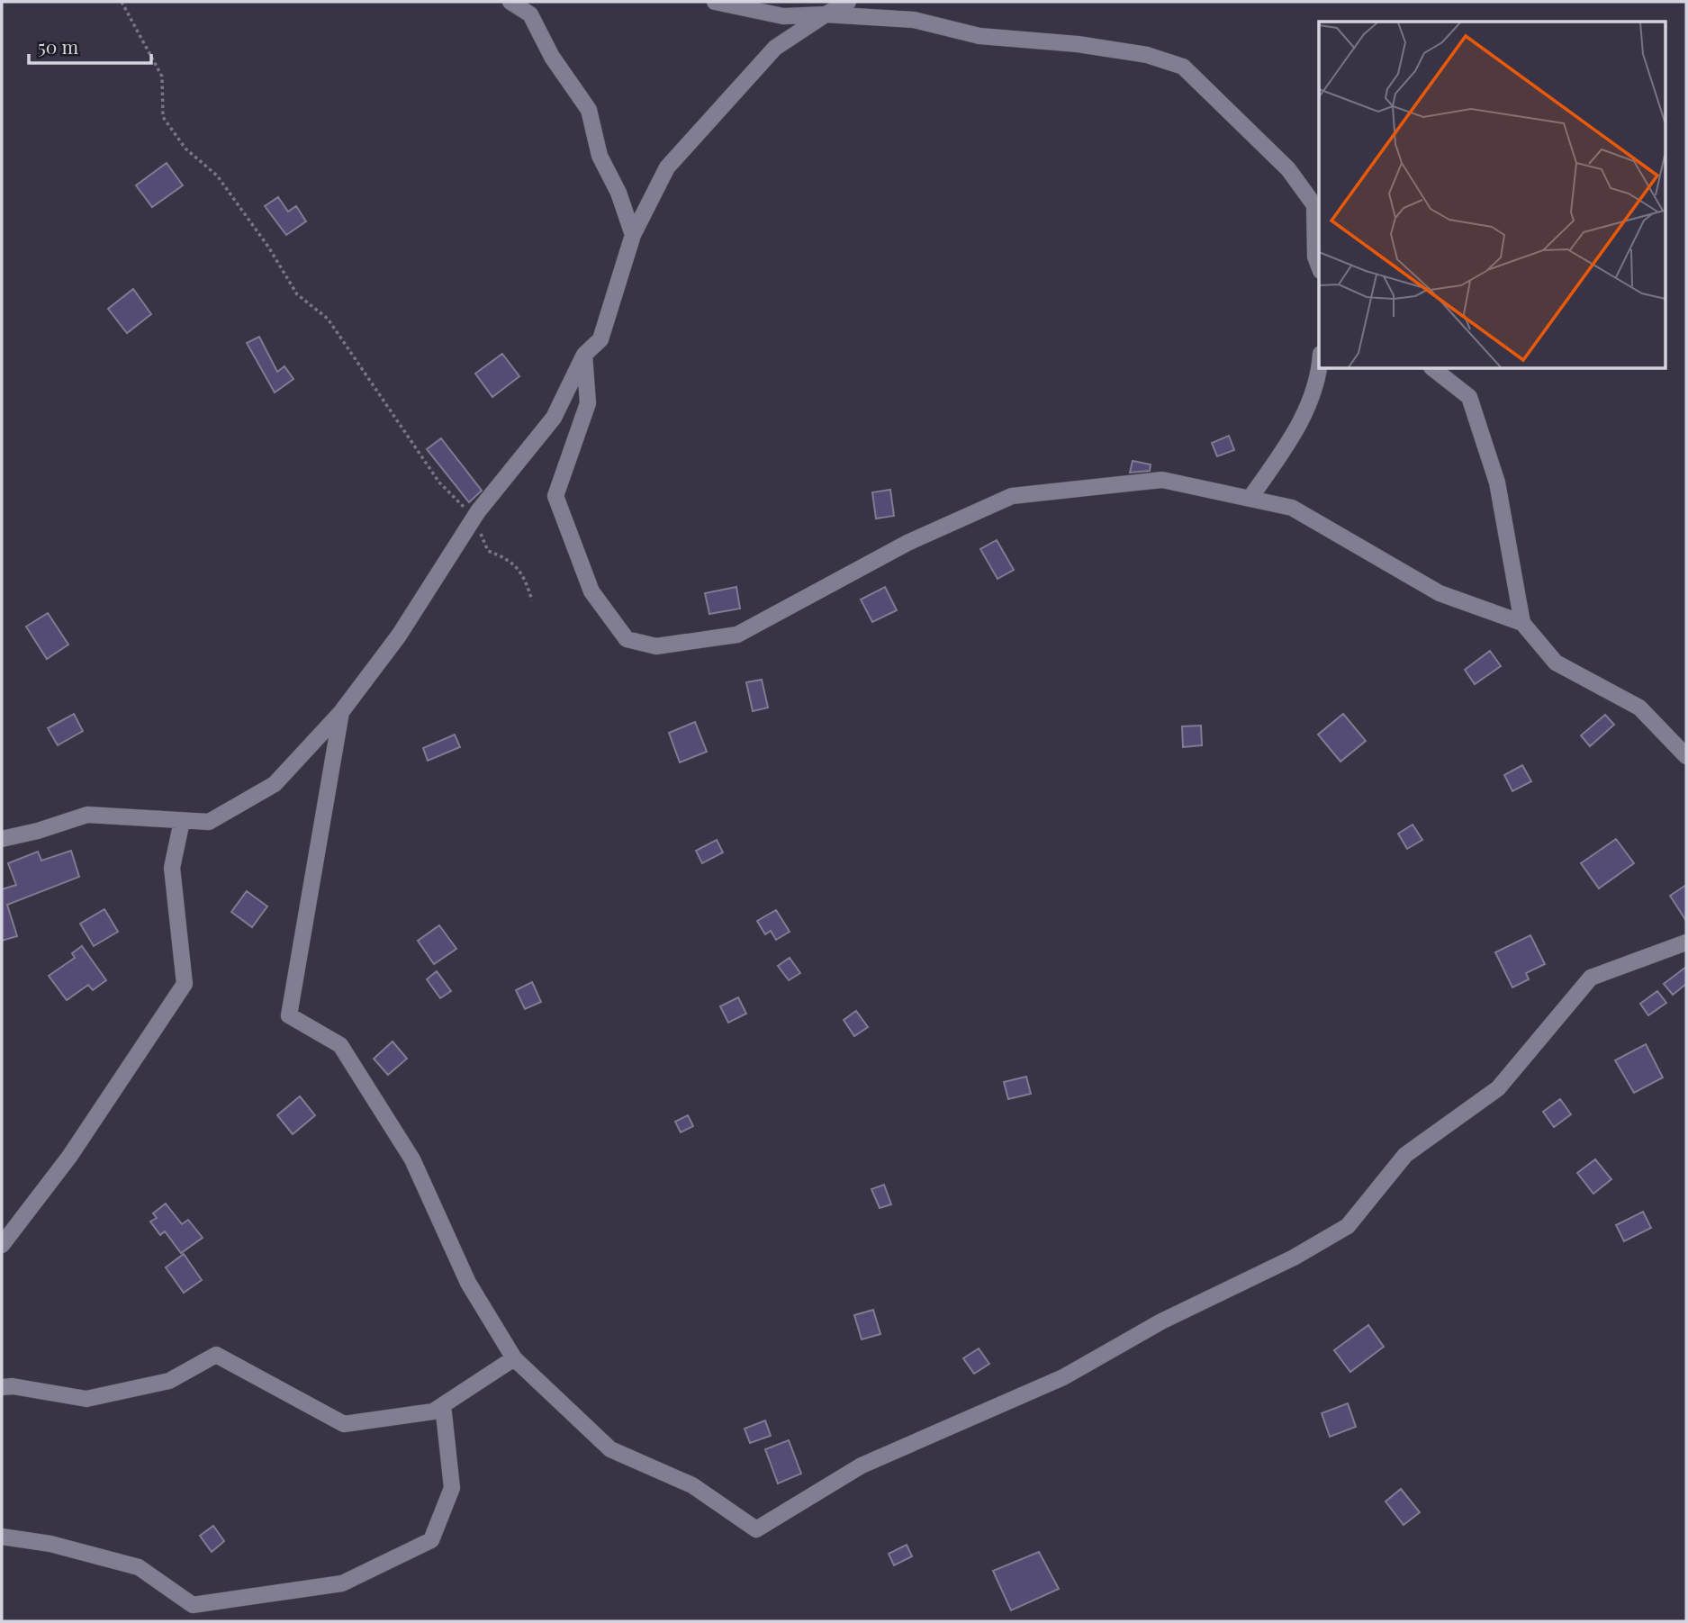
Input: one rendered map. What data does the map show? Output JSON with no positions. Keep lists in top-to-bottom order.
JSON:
{
  "scale_bar": "50 m"
}
